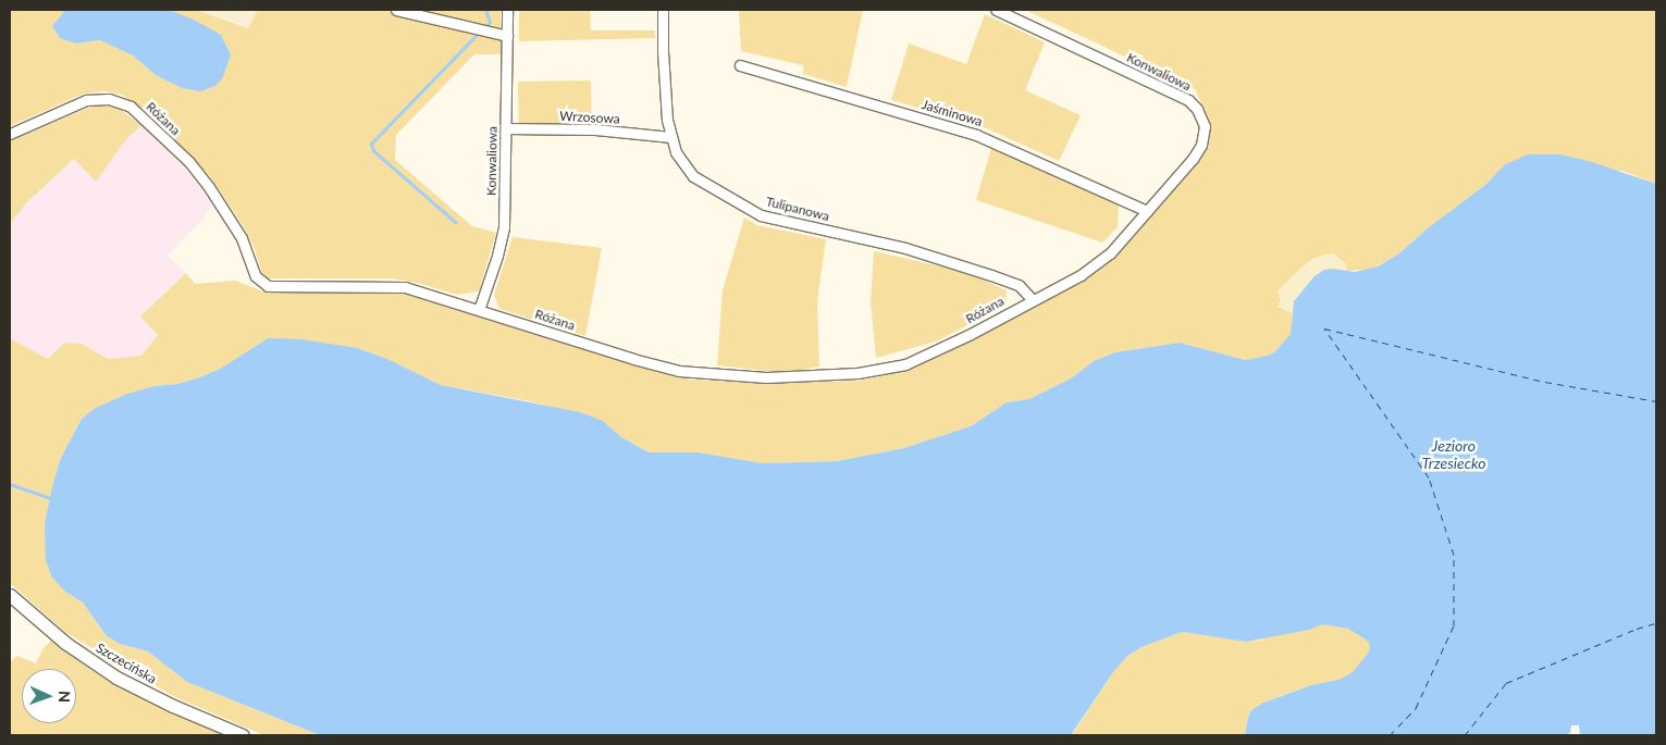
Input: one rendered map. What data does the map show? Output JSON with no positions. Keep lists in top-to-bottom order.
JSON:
{
  "streets": {
    "street": [
      "Konwaliowa",
      "Jaśminowa",
      "Wrzosowa",
      "Różana",
      "Tulipanowa",
      "Szczecińska"
    ]
  },
  "crossings": [
    ["Konwaliowa", "Jaśminowa"],
    ["Konwaliowa", "Wrzosowa"],
    ["Konwaliowa", "Różana"],
    ["Jaśminowa", "Różana"],
    ["Wrzosowa", "Tulipanowa"],
    ["Różana", "Tulipanowa"]
  ],
  "water": ["Jezioro Trzesiecko"],
  "north": "right"
}
